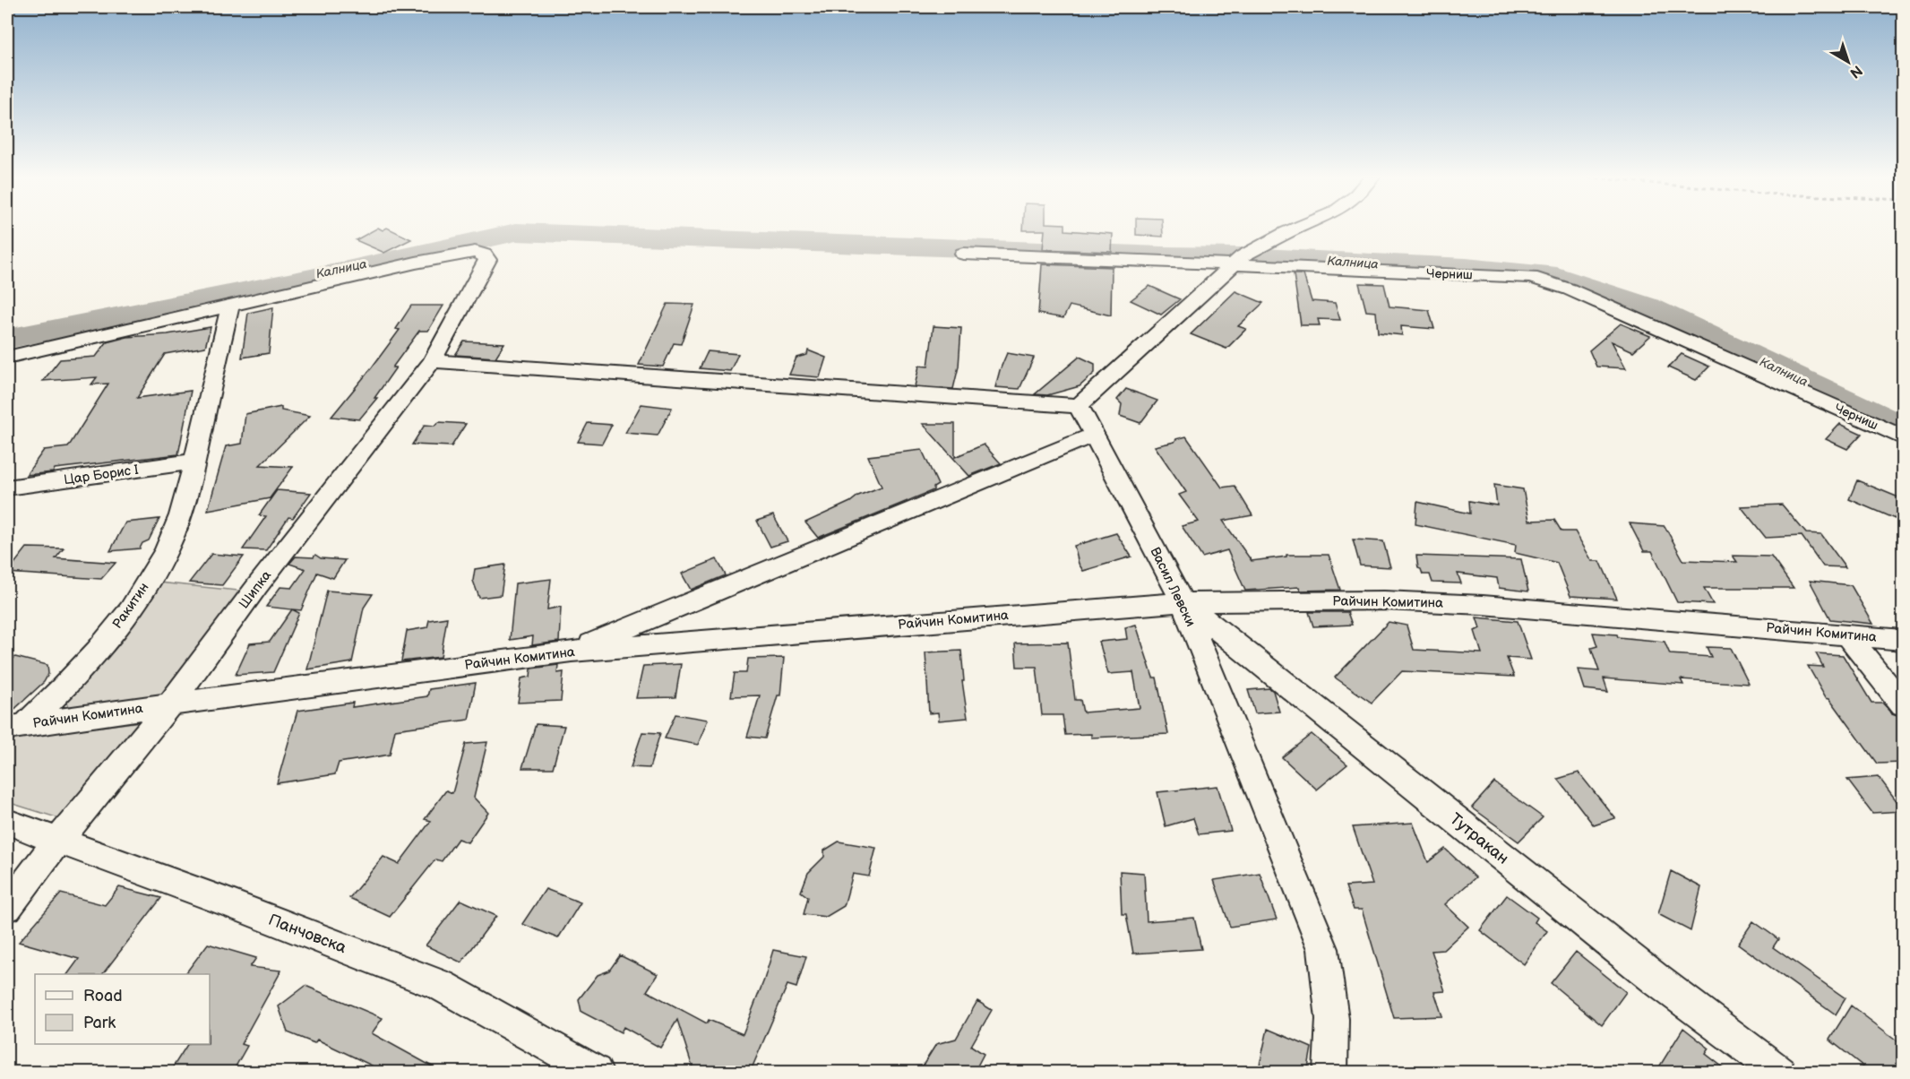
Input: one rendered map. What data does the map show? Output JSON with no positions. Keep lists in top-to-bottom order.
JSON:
{
  "streets": {
    "street": [
      "Черниш",
      "Цар Борис I",
      "Васил Левски",
      "Шипка",
      "Райчин Комитина",
      "Ракитин",
      "Тутракан",
      "Панчовска"
    ]
  },
  "crossings": [
    ["Цар Борис I", "Ракитин"],
    ["Васил Левски", "Райчин Комитина"],
    ["Васил Левски", "Тутракан"],
    ["Шипка", "Райчин Комитина"],
    ["Шипка", "Ракитин"],
    ["Шипка", "Панчовска"],
    ["Райчин Комитина", "Ракитин"],
    ["Райчин Комитина", "Тутракан"]
  ],
  "water": ["Калница"],
  "legend": ["Road", "Park"],
  "north": "bottom right"
}
